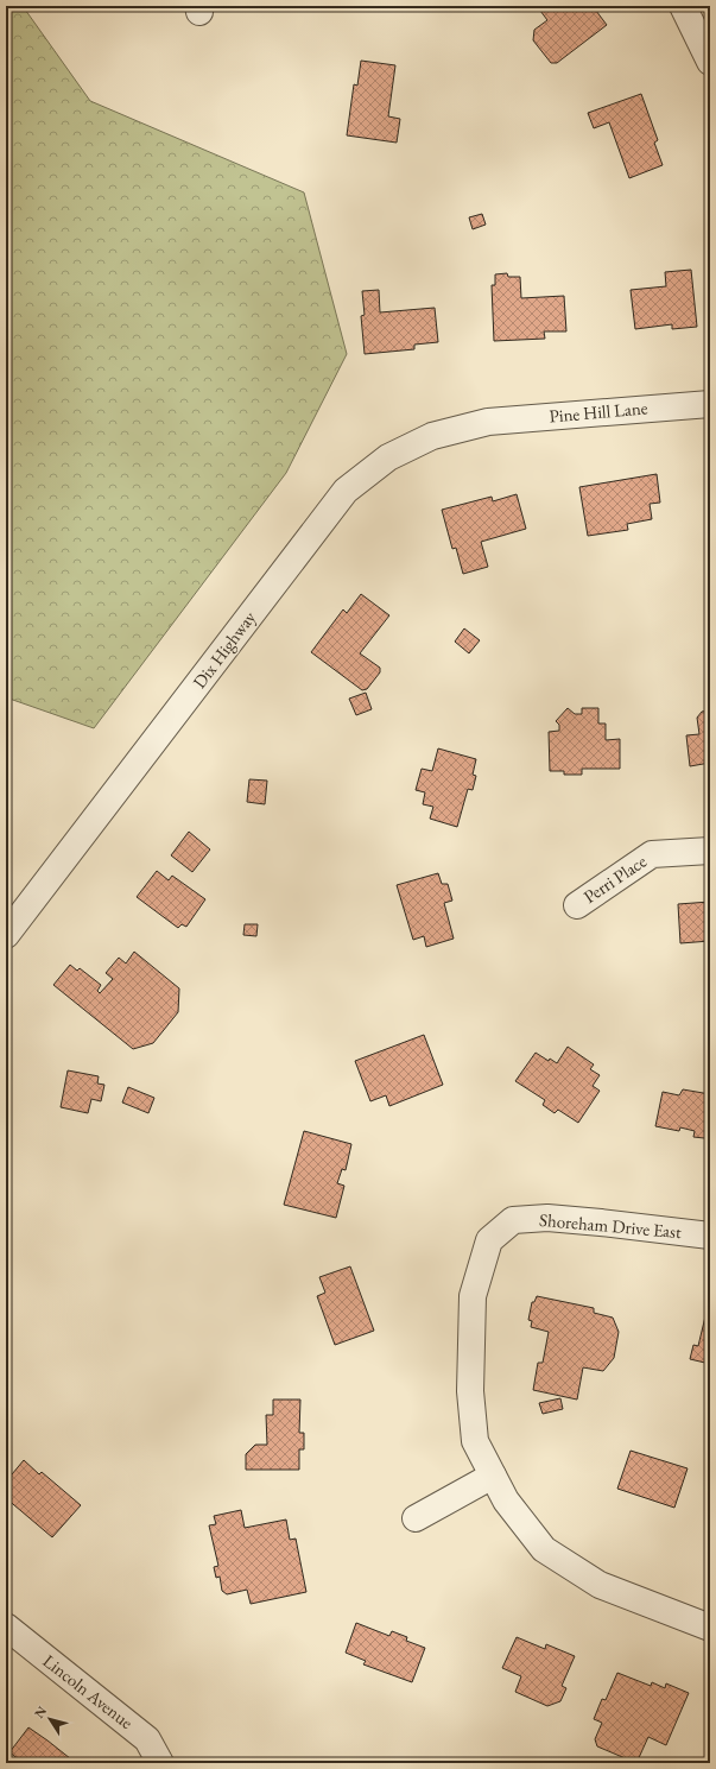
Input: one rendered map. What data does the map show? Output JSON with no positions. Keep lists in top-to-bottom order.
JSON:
{
  "streets": {
    "street": [
      "Pine Hill Lane",
      "Dix Highway",
      "Perri Place",
      "Shoreham Drive East",
      "Lincoln Avenue"
    ]
  },
  "crossings": [
    ["Pine Hill Lane", "Dix Highway"]
  ],
  "north": "top left"
}
